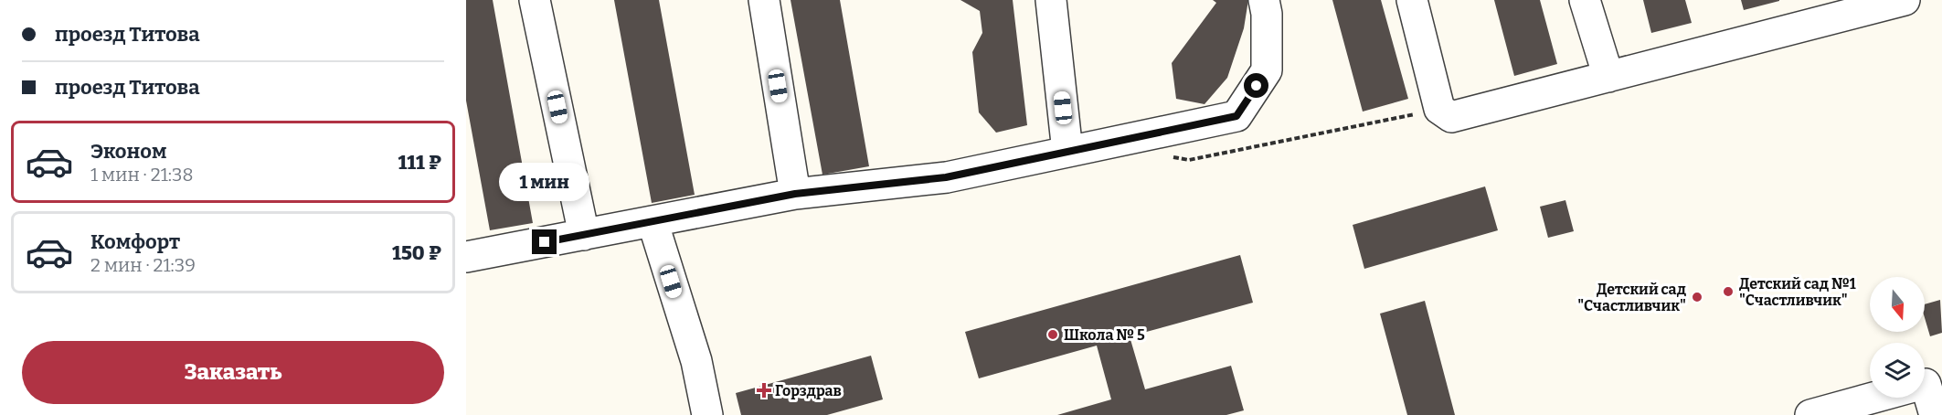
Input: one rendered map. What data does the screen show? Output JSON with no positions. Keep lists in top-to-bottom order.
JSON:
{
  "places": {
    "other": ["Детский сад №1 \"Счастливчик\"", "Детский сад \"Счастливчик\"", "Школа № 5"],
    "health": ["Горздрав"]
  },
  "north": "bottom",
  "page": {
    "banner": ["проезд Титова", "проезд Титова"],
    "list": [
      {
        "name": "Эконом",
        "note": "1 мин · 21:38",
        "value": "111 ₽"
      },
      {
        "name": "Комфорт",
        "note": "2 мин · 21:39",
        "value": "150 ₽"
      }
    ],
    "bubble": "1 мин",
    "buttons": "Заказать"
  }
}
